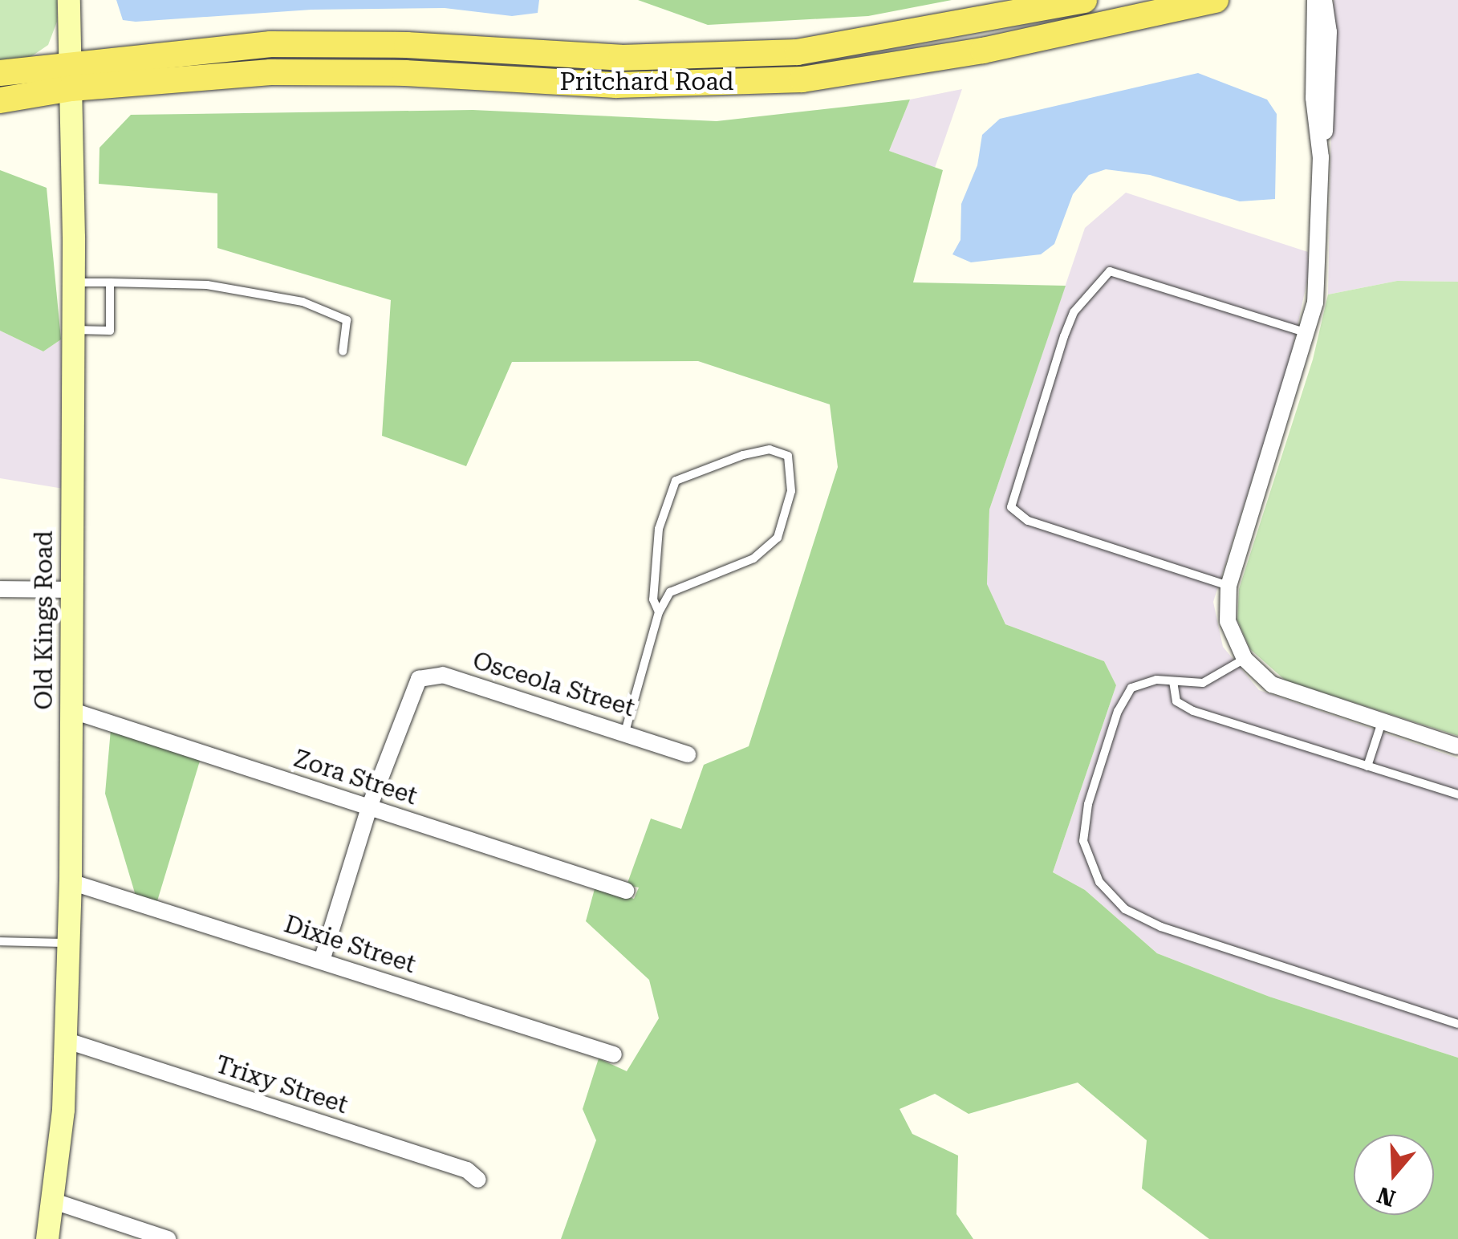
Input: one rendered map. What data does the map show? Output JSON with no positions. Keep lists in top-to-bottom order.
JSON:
{
  "streets": {
    "main road": ["Pritchard Road"],
    "street": [
      "Old Kings Road",
      "Osceola Street",
      "Zora Street",
      "Dixie Street",
      "Trixy Street"
    ]
  },
  "crossings": [
    ["Pritchard Road", "Old Kings Road"],
    ["Old Kings Road", "Zora Street"],
    ["Old Kings Road", "Dixie Street"],
    ["Old Kings Road", "Trixy Street"],
    ["Osceola Street", "Zora Street"]
  ],
  "north": "bottom"
}
